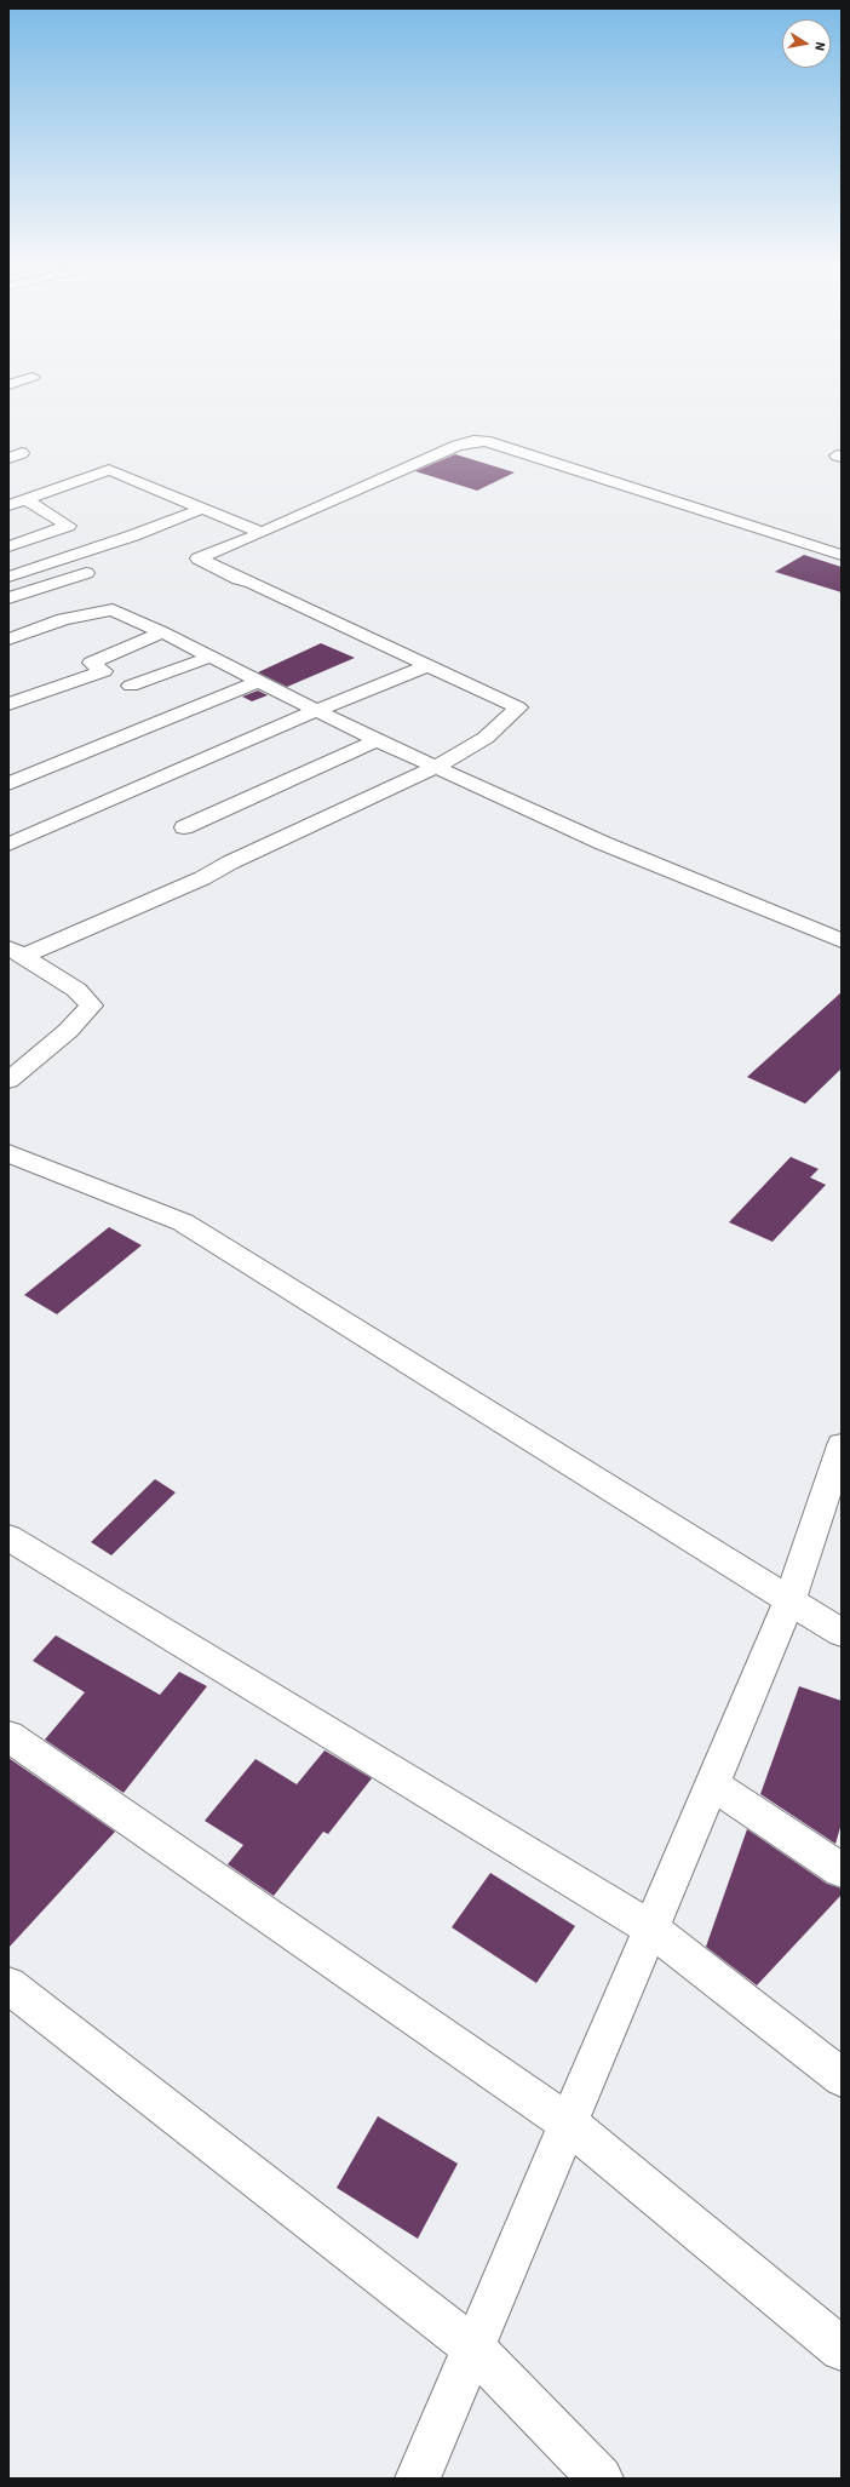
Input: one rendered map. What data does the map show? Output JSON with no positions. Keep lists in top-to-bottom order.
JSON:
{
  "north": "right"
}
